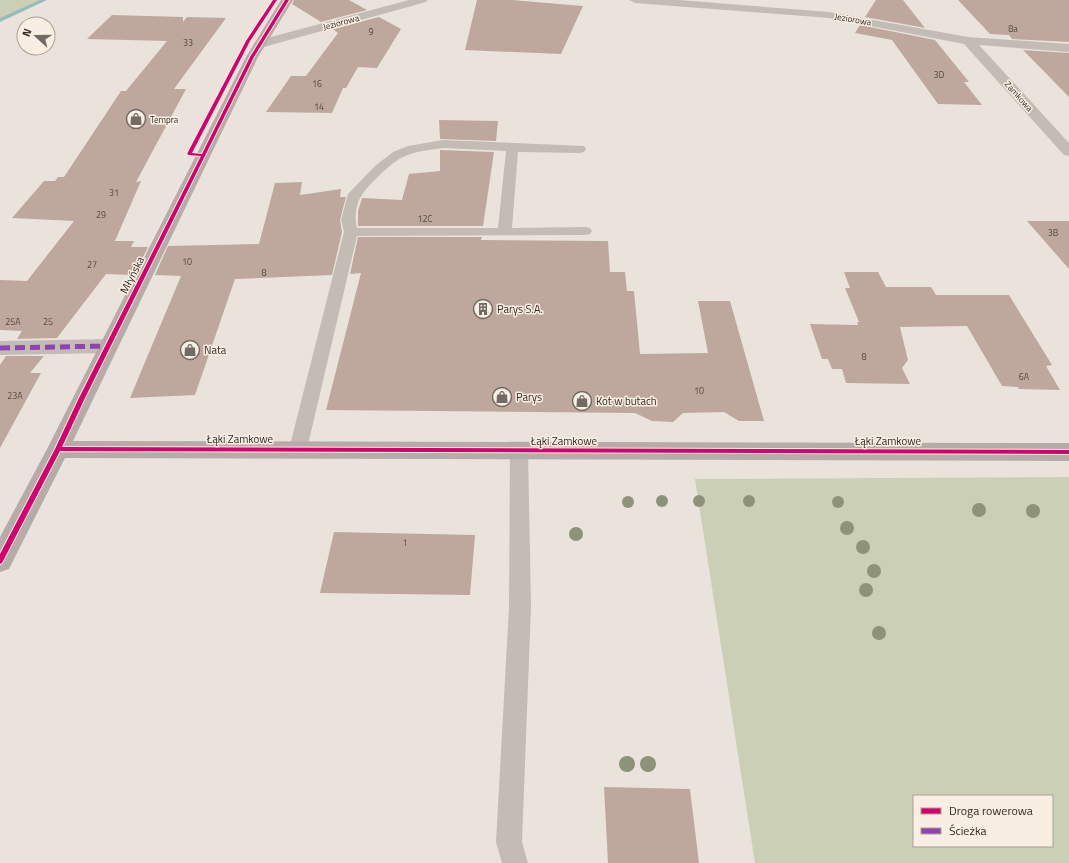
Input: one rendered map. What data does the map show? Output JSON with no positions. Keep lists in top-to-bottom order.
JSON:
{
  "streets": {
    "street": [
      "Jeziorowa",
      "Zamkowa",
      "Młyńska",
      "Łąki Zamkowe"
    ]
  },
  "crossings": [
    ["Jeziorowa", "Zamkowa"],
    ["Jeziorowa", "Młyńska"],
    ["Młyńska", "Łąki Zamkowe"]
  ],
  "places": {
    "shop": [
      "Tempra",
      "Nata",
      "Parys",
      "Kot w butach"
    ],
    "building": ["Parys S.A."]
  },
  "house_numbers": [
    "8a",
    "9",
    "33",
    "3D",
    "16",
    "14",
    "31",
    "29",
    "12C",
    "3B",
    "10",
    "27",
    "8",
    "25A",
    "25",
    "8",
    "6A",
    "10",
    "23A",
    "1"
  ],
  "legend": ["Droga rowerowa", "Ścieżka"],
  "north": "left"
}
